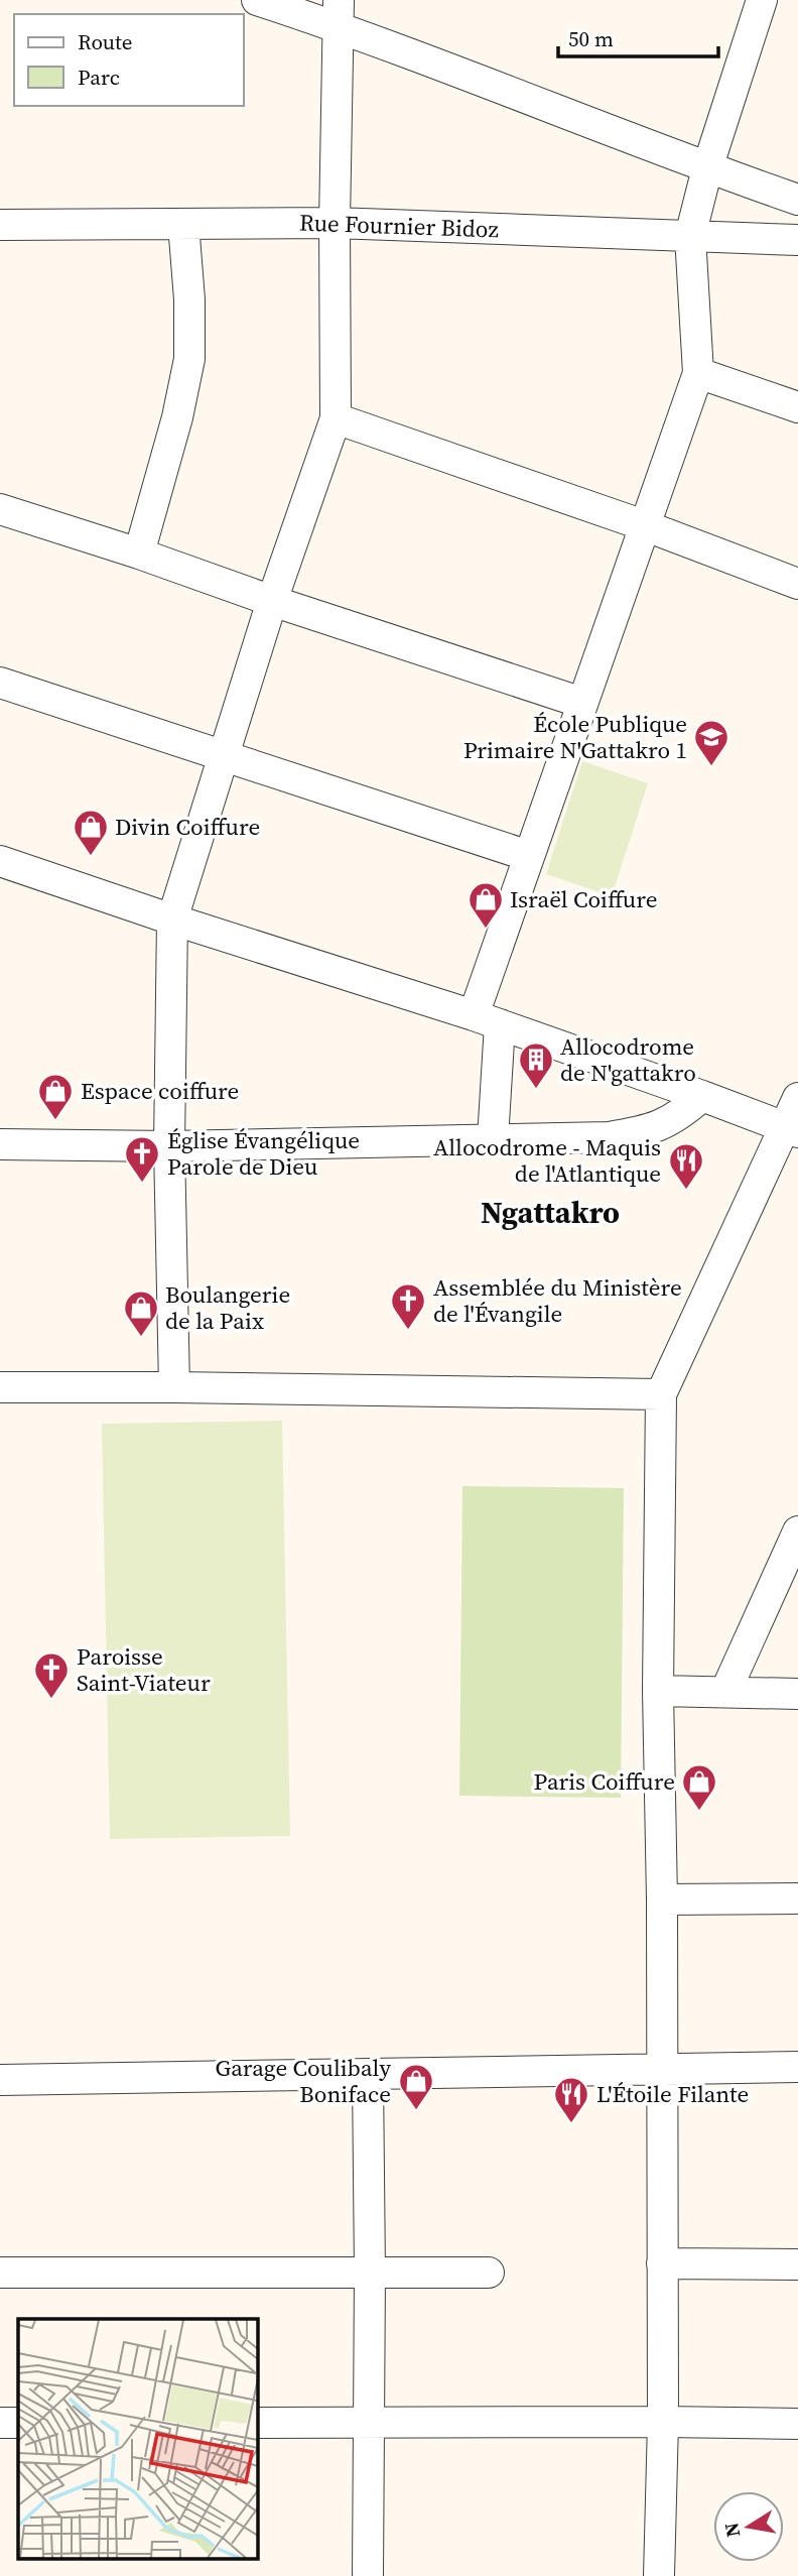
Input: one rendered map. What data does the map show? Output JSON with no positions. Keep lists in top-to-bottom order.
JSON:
{
  "streets": {
    "street": ["Rue Fournier Bidoz"]
  },
  "districts": ["Ngattakro"],
  "places": {
    "school or university": ["École Publique Primaire N'Gattakro 1"],
    "shop": [
      "Divin Coiffure",
      "Israël Coiffure",
      "Espace coiffure",
      "Boulangerie de la Paix",
      "Paris Coiffure",
      "Garage Coulibaly Boniface"
    ],
    "building": ["Allocodrome de N'gattakro"],
    "church": ["Église Évangélique Parole de Dieu", "Assemblée du Ministère de l'Évangile", "Paroisse Saint-Viateur"],
    "restaurant": ["Allocodrome - Maquis de l'Atlantique", "L'Étoile Filante"]
  },
  "legend": ["Route", "Parc"],
  "scale_bar": "50 m",
  "north": "left"
}
